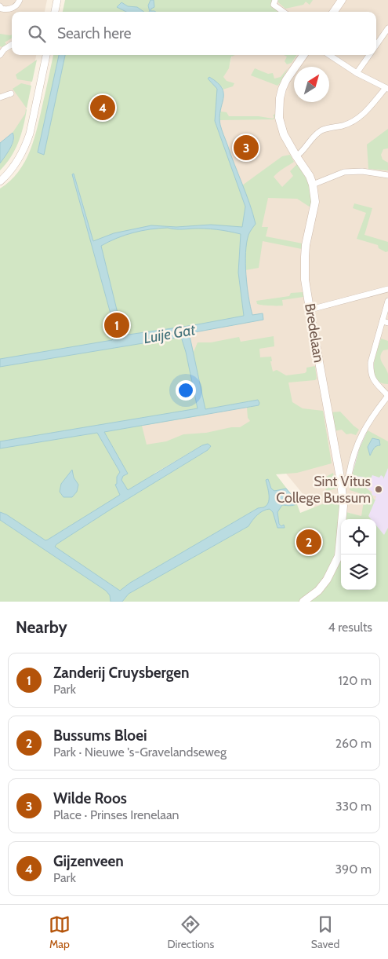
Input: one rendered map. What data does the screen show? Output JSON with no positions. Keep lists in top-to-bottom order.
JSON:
{
  "streets": {
    "main road": ["Bredelaan"]
  },
  "water": ["Luije Gat"],
  "places": ["Sint Vitus College Bussum"],
  "north": "top right",
  "page": {
    "search": "Search here",
    "pins": [
      "4",
      "3",
      "1",
      "2"
    ],
    "heading": ["Nearby", "4 results"],
    "list": [
      {
        "mark": "1",
        "name": "Zanderij Cruysbergen",
        "note": "Park",
        "value": "120 m"
      },
      {
        "mark": "2",
        "name": "Bussums Bloei",
        "note": "Park · Nieuwe 's-Gravelandseweg",
        "value": "260 m"
      },
      {
        "mark": "3",
        "name": "Wilde Roos",
        "note": "Place · Prinses Irenelaan",
        "value": "330 m"
      },
      {
        "mark": "4",
        "name": "Gijzenveen",
        "note": "Park",
        "value": "390 m"
      }
    ],
    "nav": ["Map", "Directions", "Saved"]
  }
}
